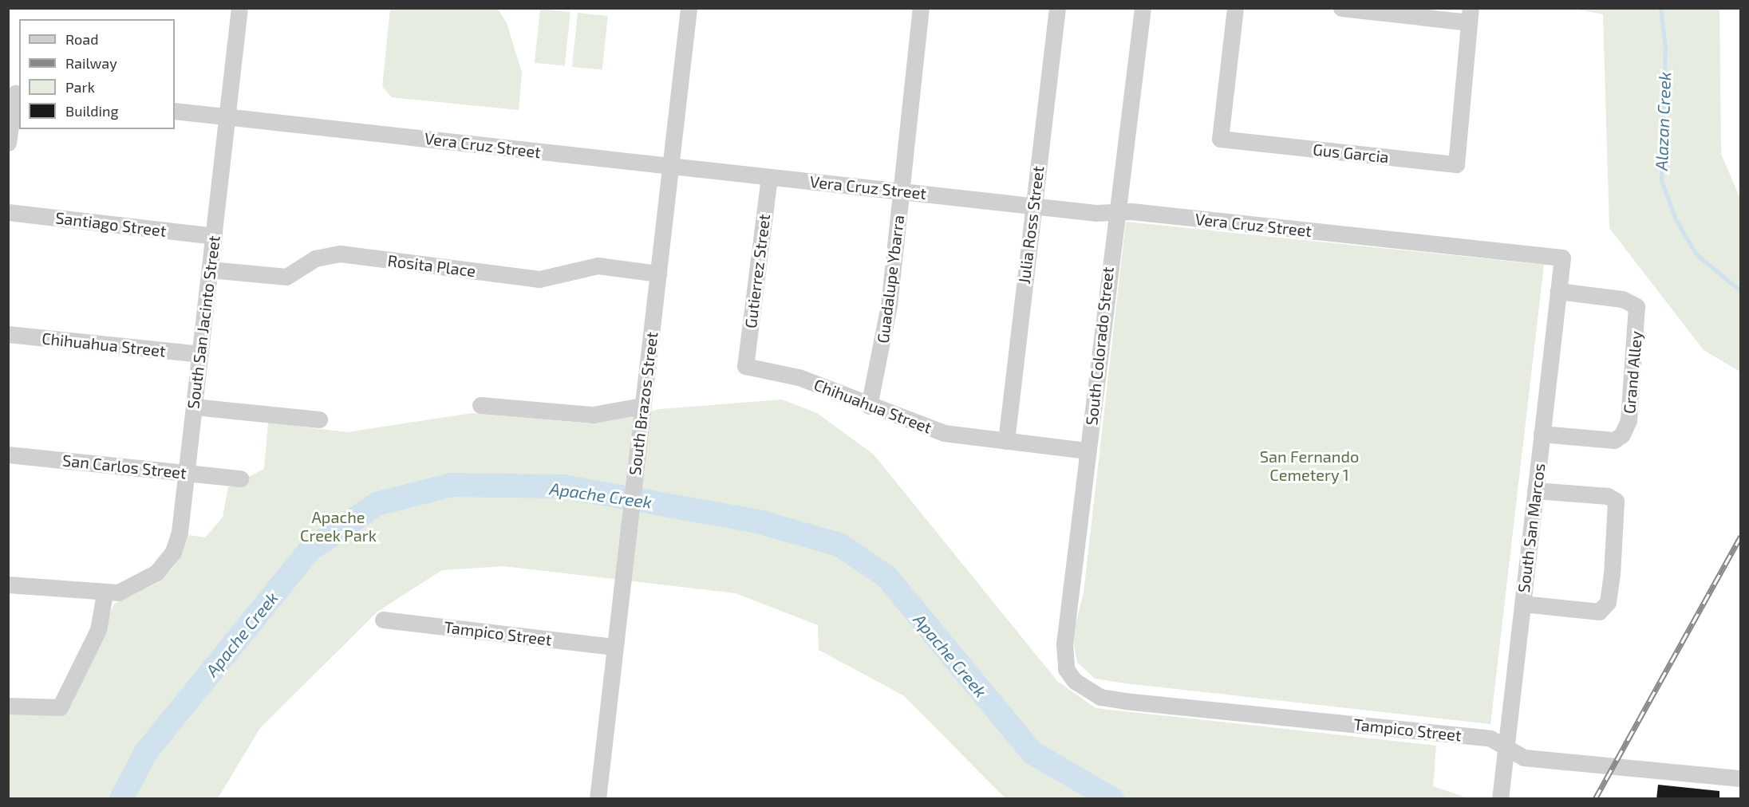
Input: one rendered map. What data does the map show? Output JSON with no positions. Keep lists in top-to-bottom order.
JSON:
{
  "streets": {
    "street": [
      "Vera Cruz Street",
      "Gus Garcia",
      "Santiago Street",
      "Julia Ross Street",
      "Rosita Place",
      "Gutierrez Street",
      "Guadalupe Ybarra",
      "South San Jacinto Street",
      "Chihuahua Street",
      "South Colorado Street",
      "Grand Alley",
      "South Brazos Street",
      "San Carlos Street",
      "South San Marcos",
      "Tampico Street"
    ]
  },
  "crossings": [
    ["Vera Cruz Street", "Julia Ross Street"],
    ["Vera Cruz Street", "Gutierrez Street"],
    ["Vera Cruz Street", "Guadalupe Ybarra"],
    ["Vera Cruz Street", "South San Jacinto Street"],
    ["Vera Cruz Street", "South Colorado Street"],
    ["Vera Cruz Street", "South Brazos Street"],
    ["Vera Cruz Street", "South San Marcos"],
    ["Santiago Street", "South San Jacinto Street"],
    ["Julia Ross Street", "Chihuahua Street"],
    ["Rosita Place", "South San Jacinto Street"],
    ["Rosita Place", "South Brazos Street"],
    ["Gutierrez Street", "Chihuahua Street"],
    ["Guadalupe Ybarra", "Chihuahua Street"],
    ["South San Jacinto Street", "Chihuahua Street"],
    ["South San Jacinto Street", "San Carlos Street"],
    ["Chihuahua Street", "South Colorado Street"],
    ["South Colorado Street", "Tampico Street"],
    ["Grand Alley", "South San Marcos"],
    ["South Brazos Street", "Tampico Street"],
    ["South San Marcos", "Tampico Street"]
  ],
  "water": ["Alazan Creek", "Apache Creek"],
  "parks": ["San Fernando Cemetery 1", "Apache Creek Park"],
  "legend": [
    "Road",
    "Railway",
    "Park",
    "Building"
  ]
}
